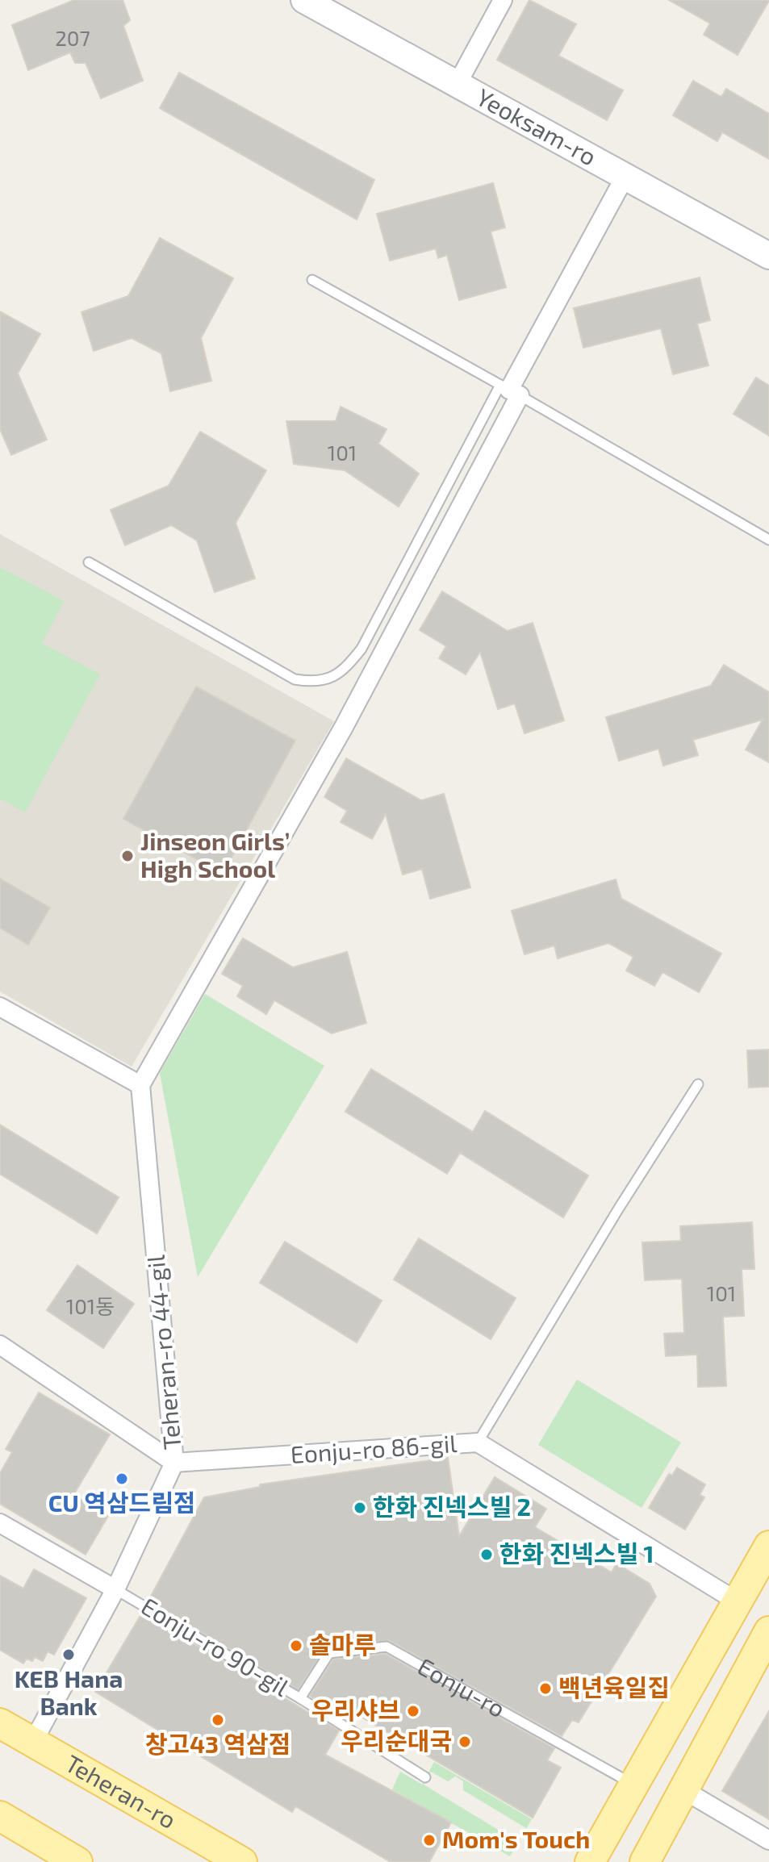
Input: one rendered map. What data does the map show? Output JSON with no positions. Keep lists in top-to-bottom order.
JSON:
{
  "streets": {
    "main road": ["Yeoksam-ro", "Teheran-ro"],
    "street": ["Teheran-ro 44-gil", "Eonju-ro 86-gil", "Eonju-ro 90-gil"],
    "lane": ["Eonju-ro"]
  },
  "crossings": [
    ["Teheran-ro 44-gil", "Eonju-ro 86-gil"],
    ["Teheran-ro 44-gil", "Eonju-ro 90-gil"],
    ["Teheran-ro 44-gil", "Teheran-ro"],
    ["Eonju-ro 90-gil", "Eonju-ro"]
  ],
  "places": [
    "Jinseon Girls’ High School",
    "CU 역삼드림점",
    "한화 진넥스빌 2",
    "한화 진넥스빌 1",
    "솔마루",
    "KEB Hana Bank",
    "백년육일집",
    "우리샤브",
    "창고43 역삼점",
    "우리순대국",
    "Mom's Touch"
  ],
  "house_numbers": [
    "207",
    "101",
    "101",
    "101동"
  ]
}
